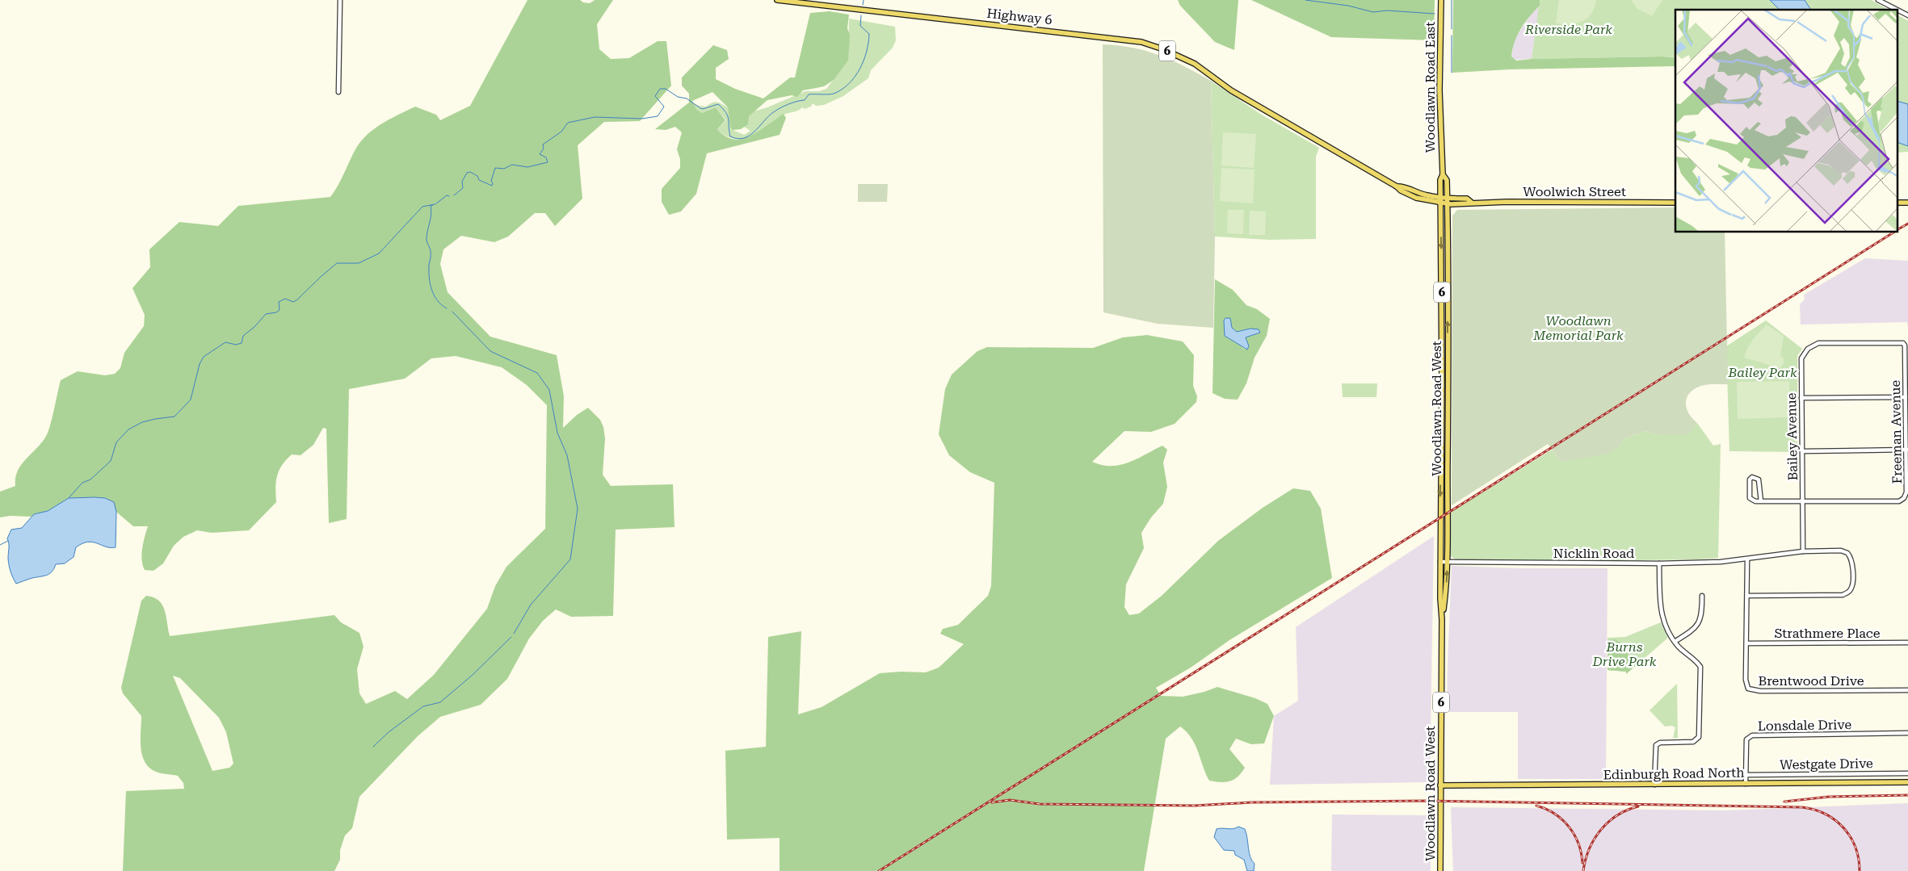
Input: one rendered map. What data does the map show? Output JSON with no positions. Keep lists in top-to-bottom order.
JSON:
{
  "streets": {
    "main road": [
      "Highway 6",
      "6",
      "Woodlawn Road East",
      "Woolwich Street",
      "Woodlawn Road West",
      "Edinburgh Road North"
    ],
    "street": [
      "Freeman Avenue",
      "Bailey Avenue",
      "Nicklin Road",
      "Strathmere Place",
      "Brentwood Drive",
      "Lonsdale Drive",
      "Westgate Drive"
    ]
  },
  "crossings": [
    ["Highway 6", "Woolwich Street"],
    ["Woodlawn Road East", "Woolwich Street"],
    ["Woodlawn Road East", "Woodlawn Road West"],
    ["Woolwich Street", "Woodlawn Road West"],
    ["Woodlawn Road West", "Nicklin Road"],
    ["Woodlawn Road West", "Edinburgh Road North"],
    ["Freeman Avenue", "Bailey Avenue"],
    ["Bailey Avenue", "Nicklin Road"],
    ["Nicklin Road", "Brentwood Drive"],
    ["Strathmere Place", "Brentwood Drive"],
    ["Lonsdale Drive", "Westgate Drive"],
    ["Lonsdale Drive", "Edinburgh Road North"]
  ],
  "parks": [
    "Riverside Park",
    "Woodlawn Memorial Park",
    "Bailey Park",
    "Burns Drive Park"
  ]
}
